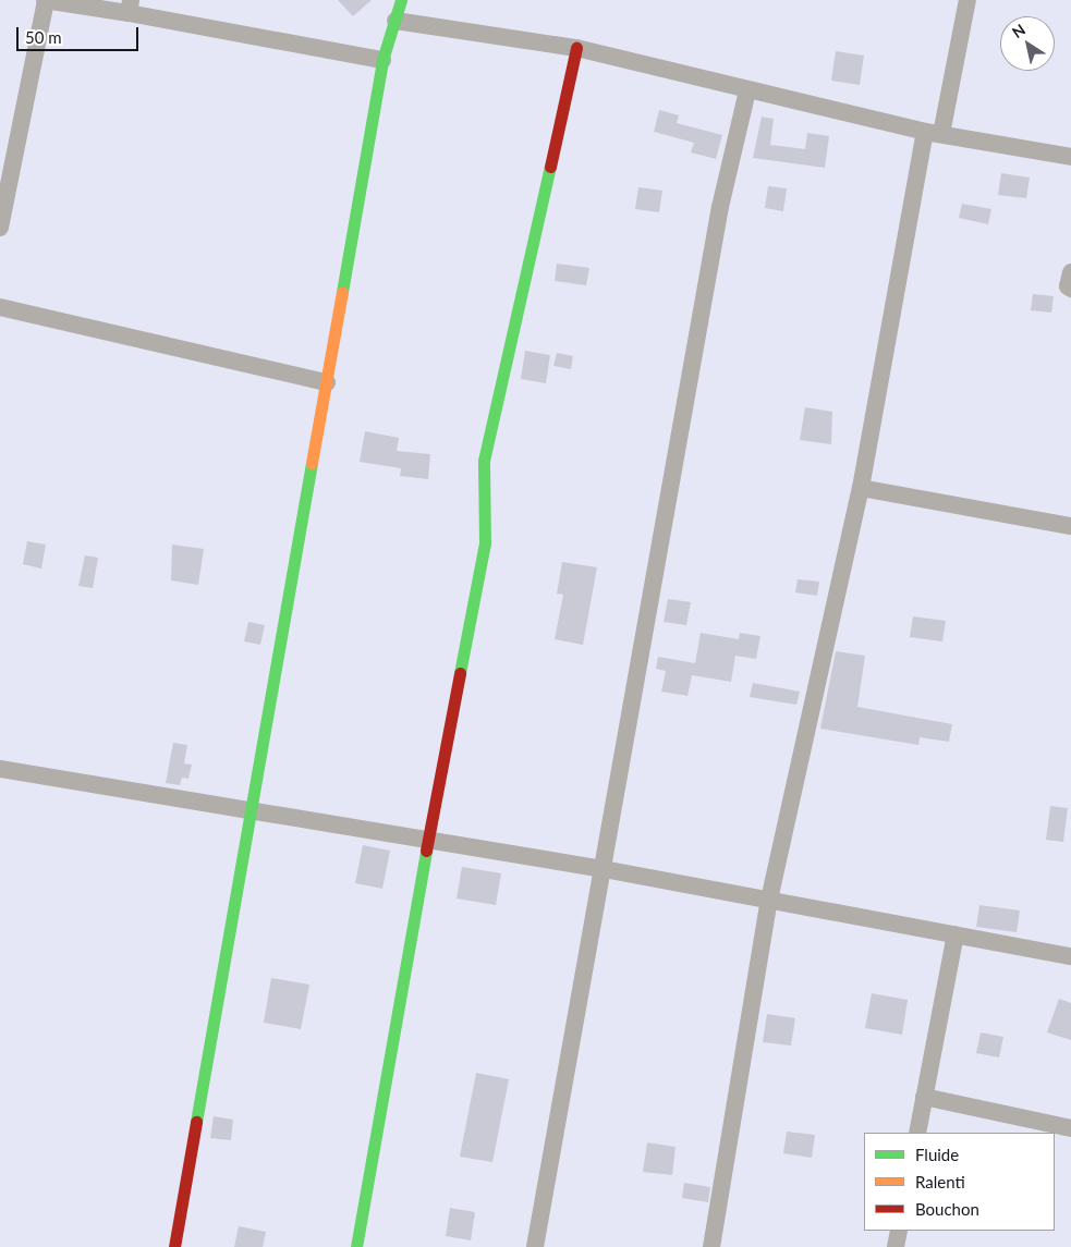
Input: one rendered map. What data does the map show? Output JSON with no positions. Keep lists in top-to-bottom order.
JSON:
{
  "legend": ["Fluide", "Ralenti", "Bouchon"],
  "scale_bar": "50 m",
  "north": "top left"
}
